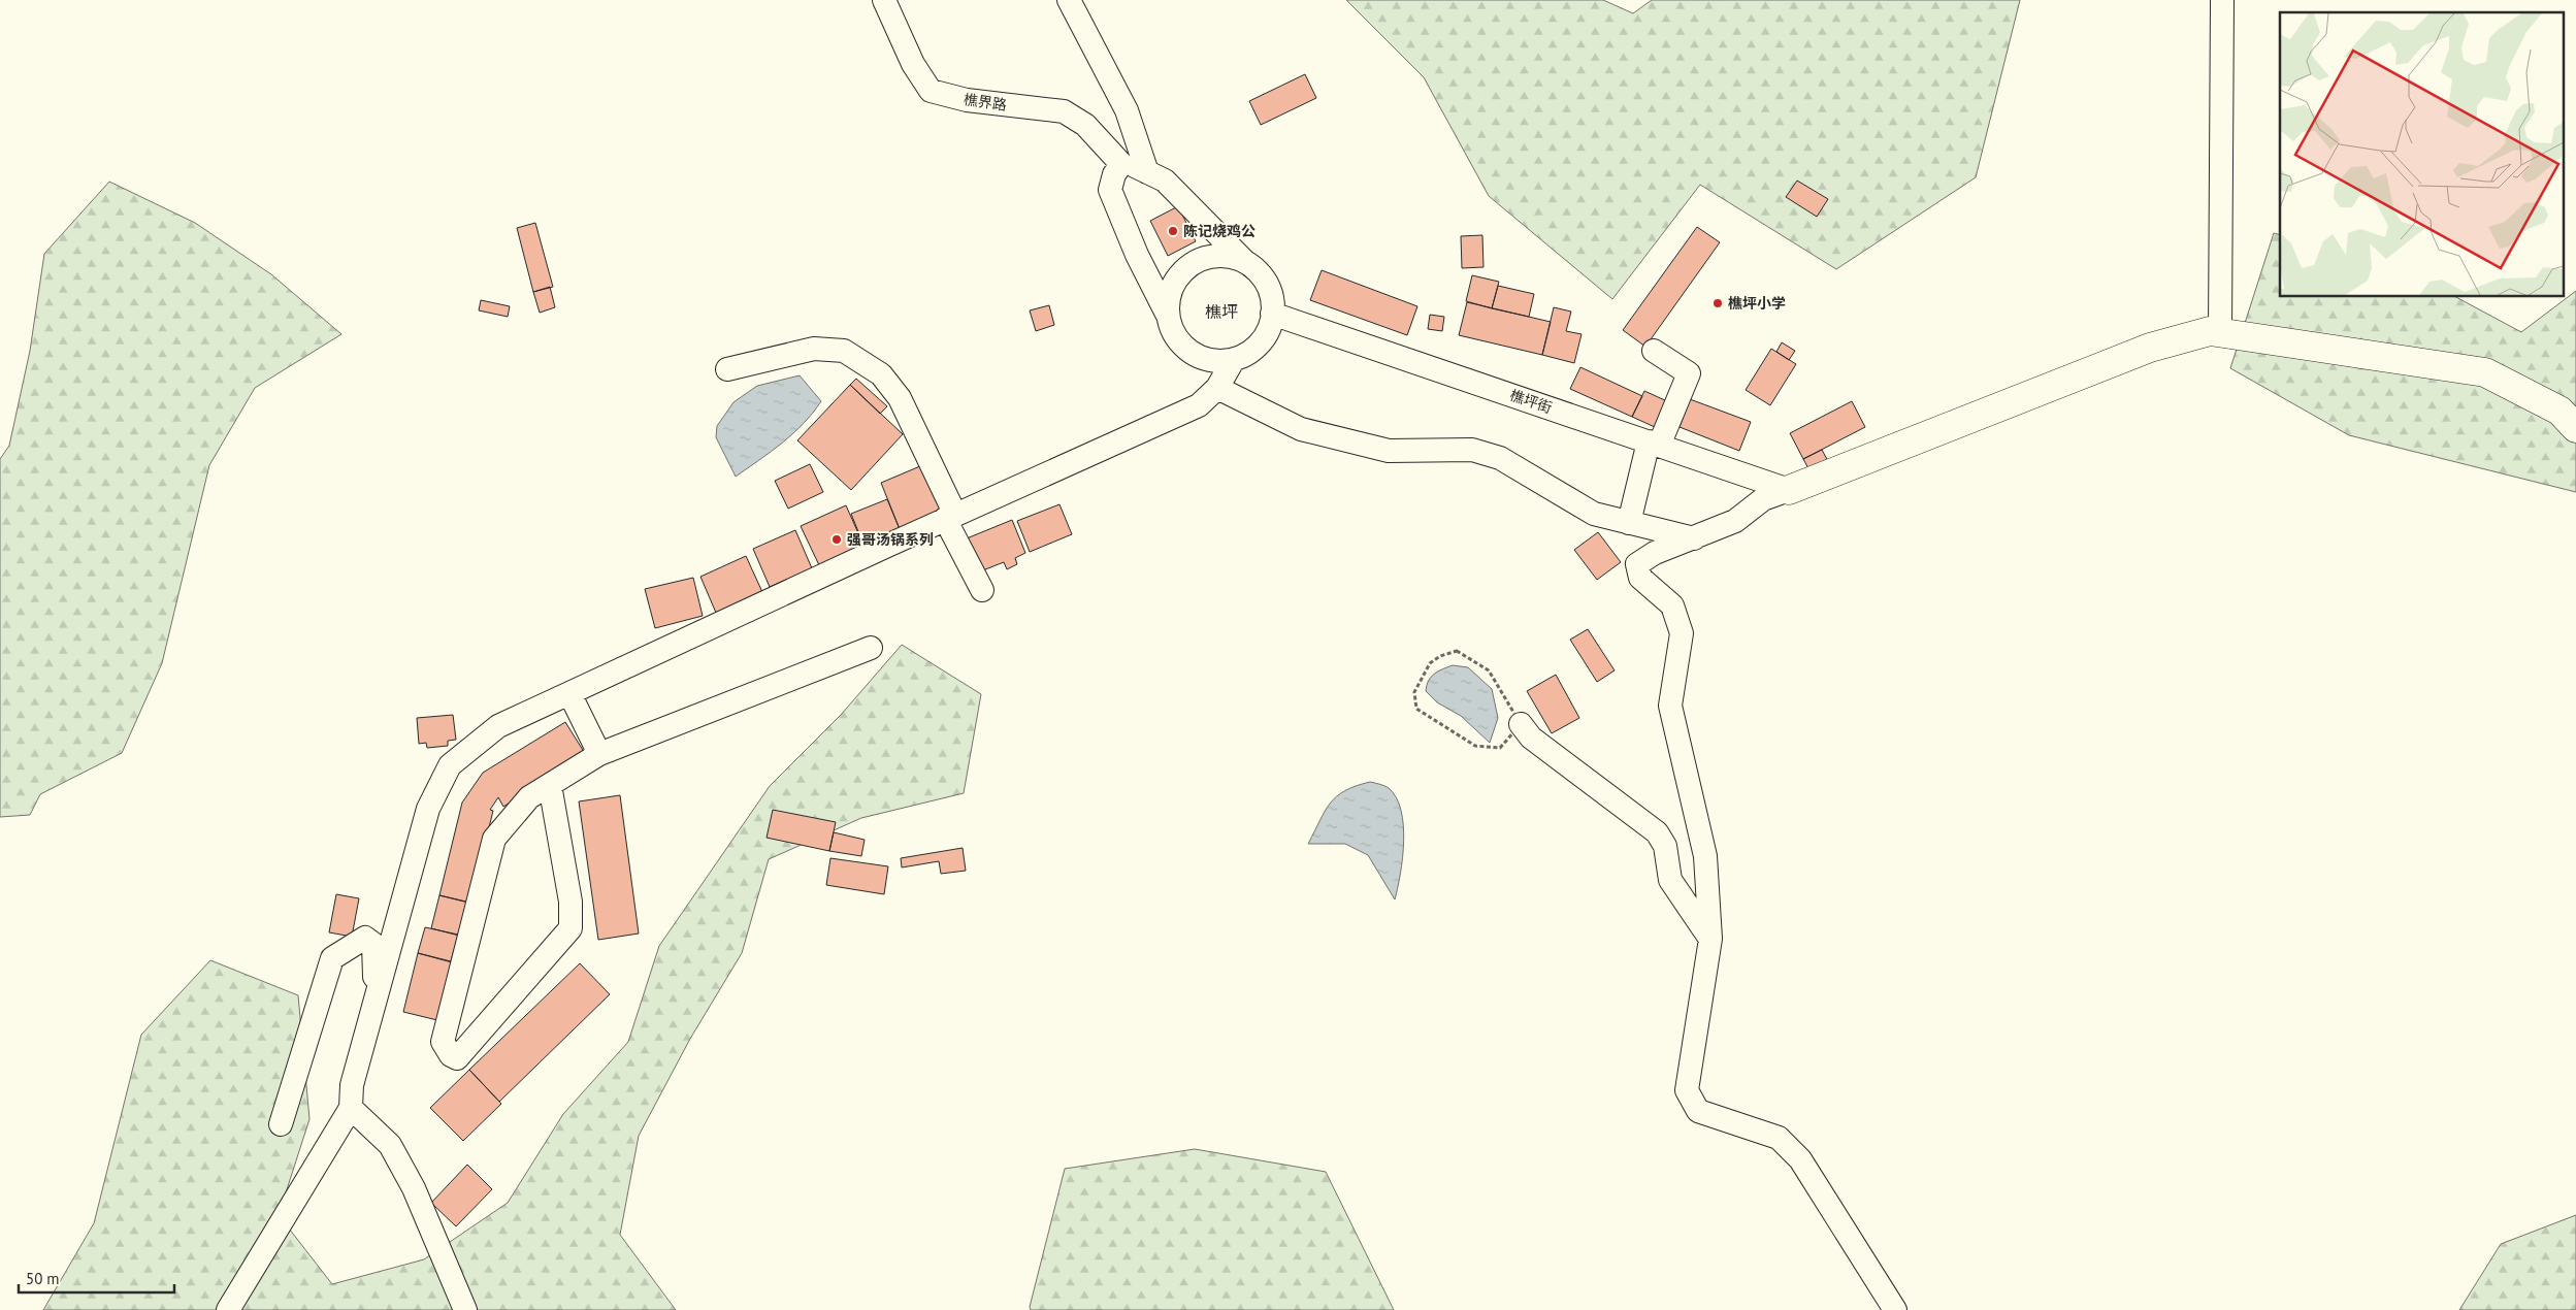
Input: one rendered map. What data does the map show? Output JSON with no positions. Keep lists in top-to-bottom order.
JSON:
{
  "streets": {
    "street": ["樵界路", "樵坪街"]
  },
  "districts": ["樵坪"],
  "places": ["陈记烧鸡公", "樵坪小学", "强哥汤锅系列"],
  "scale_bar": "50 m"
}
